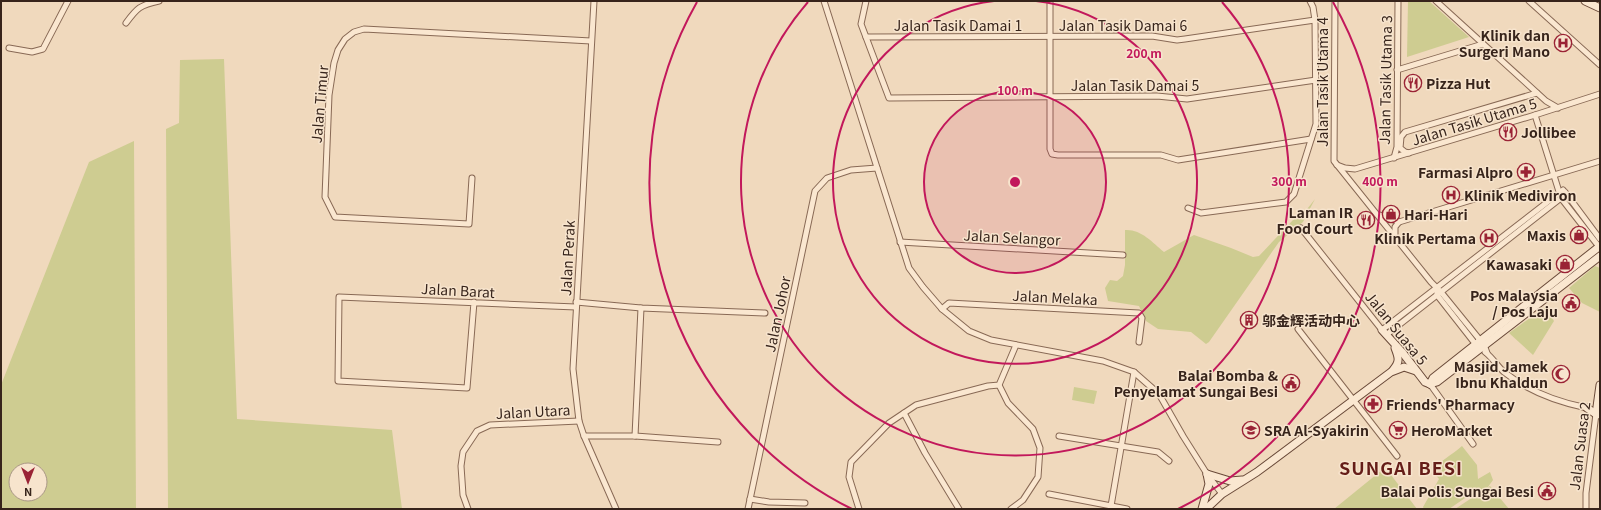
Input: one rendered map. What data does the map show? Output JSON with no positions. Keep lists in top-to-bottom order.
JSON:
{
  "streets": {
    "street": [
      "Jalan Tasik Damai 1",
      "Jalan Tasik Damai 6",
      "Jalan Tasik Utama 3",
      "Jalan Tasik Utama 4",
      "Jalan Tasik Damai 5",
      "Jalan Timur",
      "Jalan Tasik Utama 5",
      "Jalan Selangor",
      "Jalan Perak",
      "Jalan Barat",
      "Jalan Melaka",
      "Jalan Johor",
      "Jalan Suasa 5",
      "Jalan Utara",
      "Jalan Suasa 2"
    ]
  },
  "crossings": [
    ["Jalan Tasik Damai 1", "Jalan Tasik Damai 6"],
    ["Jalan Tasik Damai 1", "Jalan Tasik Damai 5"],
    ["Jalan Tasik Utama 3", "Jalan Tasik Utama 5"],
    ["Jalan Timur", "Jalan Perak"],
    ["Jalan Perak", "Jalan Barat"],
    ["Jalan Perak", "Jalan Utara"]
  ],
  "districts": ["SUNGAI BESI"],
  "places": {
    "hospital": ["Klinik dan Surgeri Mano", "Klinik Mediviron", "Klinik Pertama"],
    "restaurant": ["Pizza Hut", "Jollibee", "Laman IR Food Court"],
    "pharmacy": ["Farmasi Alpro", "Friends' Pharmacy"],
    "shop": ["Hari-Hari", "Maxis", "Kawasaki"],
    "public building": ["Pos Malaysia / Pos Laju", "Balai Bomba & Penyelamat Sungai Besi", "Balai Polis Sungai Besi"],
    "building": ["邬金辉活动中心"],
    "mosque": ["Masjid Jamek Ibnu Khaldun"],
    "school or university": ["SRA Al-Syakirin"],
    "supermarket": ["HeroMarket"]
  },
  "north": "bottom",
  "rings": [
    "200 m",
    "100 m",
    "300 m",
    "400 m"
  ]
}
